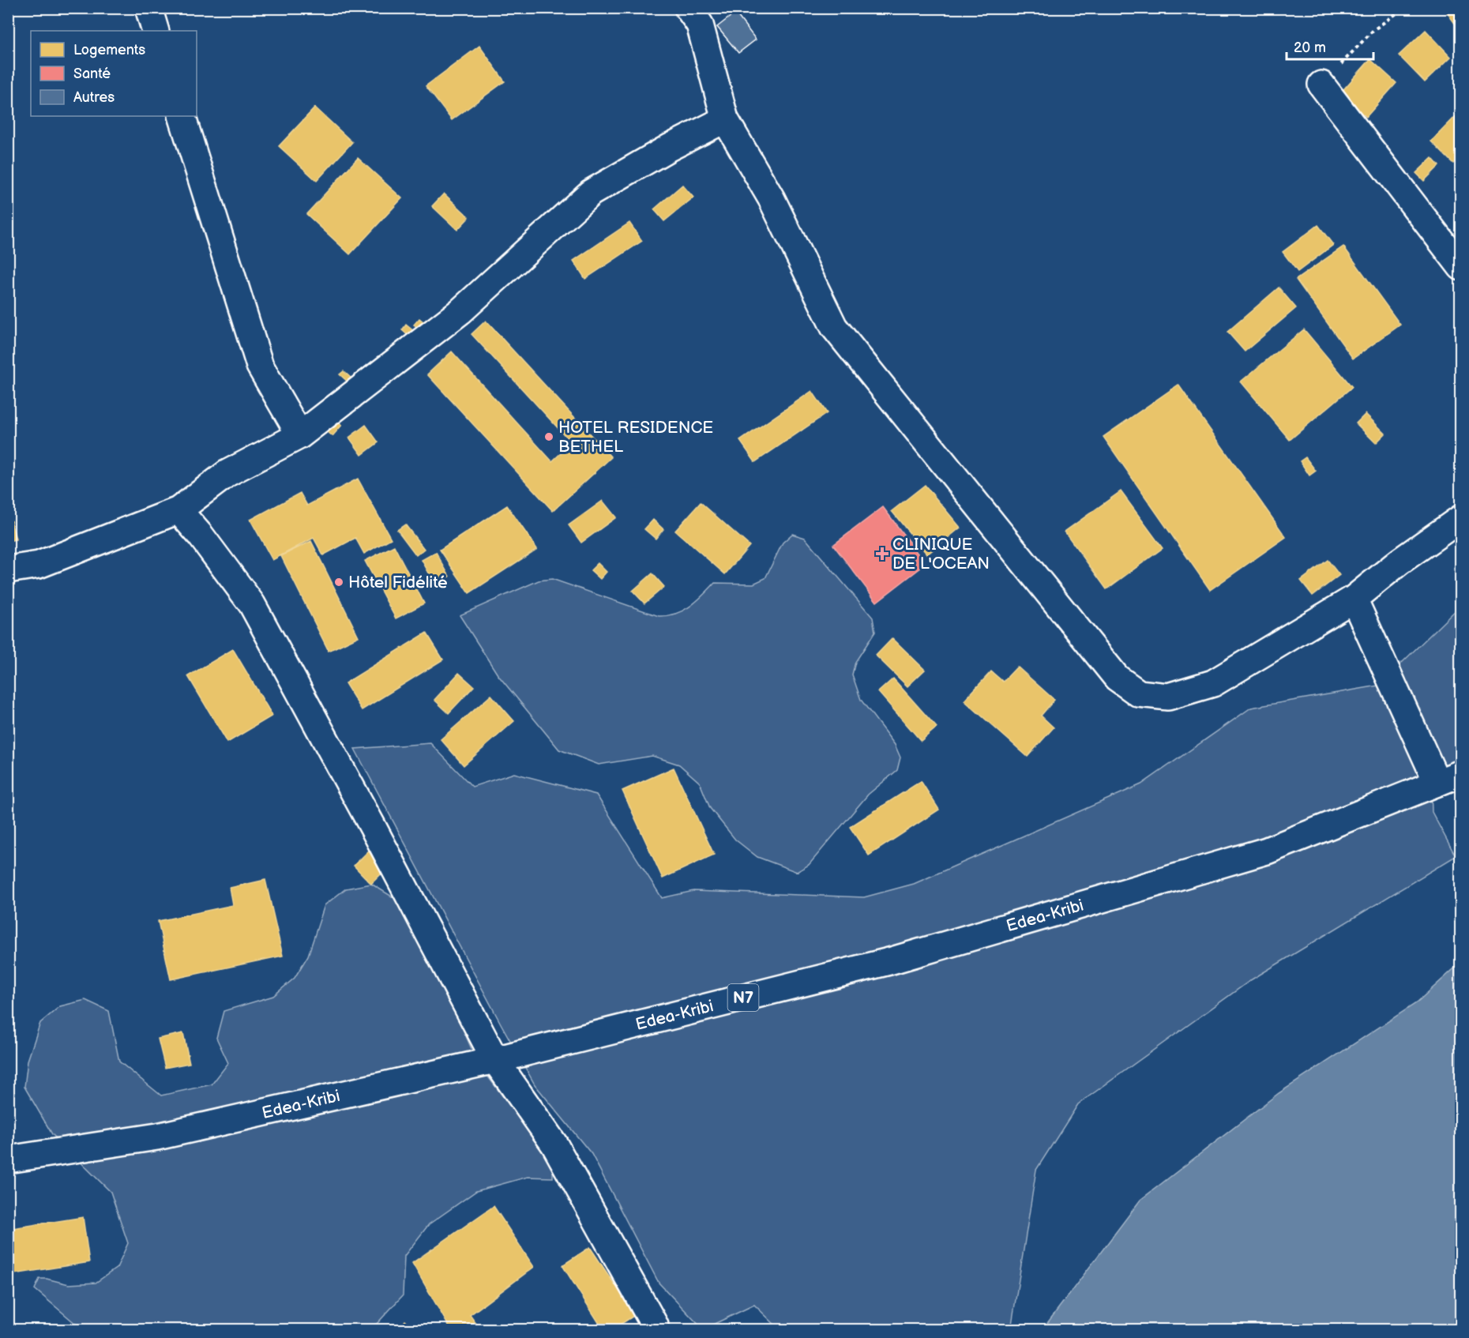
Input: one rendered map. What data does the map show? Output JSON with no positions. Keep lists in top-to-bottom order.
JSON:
{
  "streets": {
    "main road": ["Edea-Kribi", "N7"]
  },
  "places": {
    "other": ["HOTEL RESIDENCE BETHEL", "Hôtel Fidélité"],
    "health": ["CLINIQUE DE L'OCEAN"]
  },
  "legend": ["Logements", "Santé", "Autres"],
  "scale_bar": "20 m"
}
